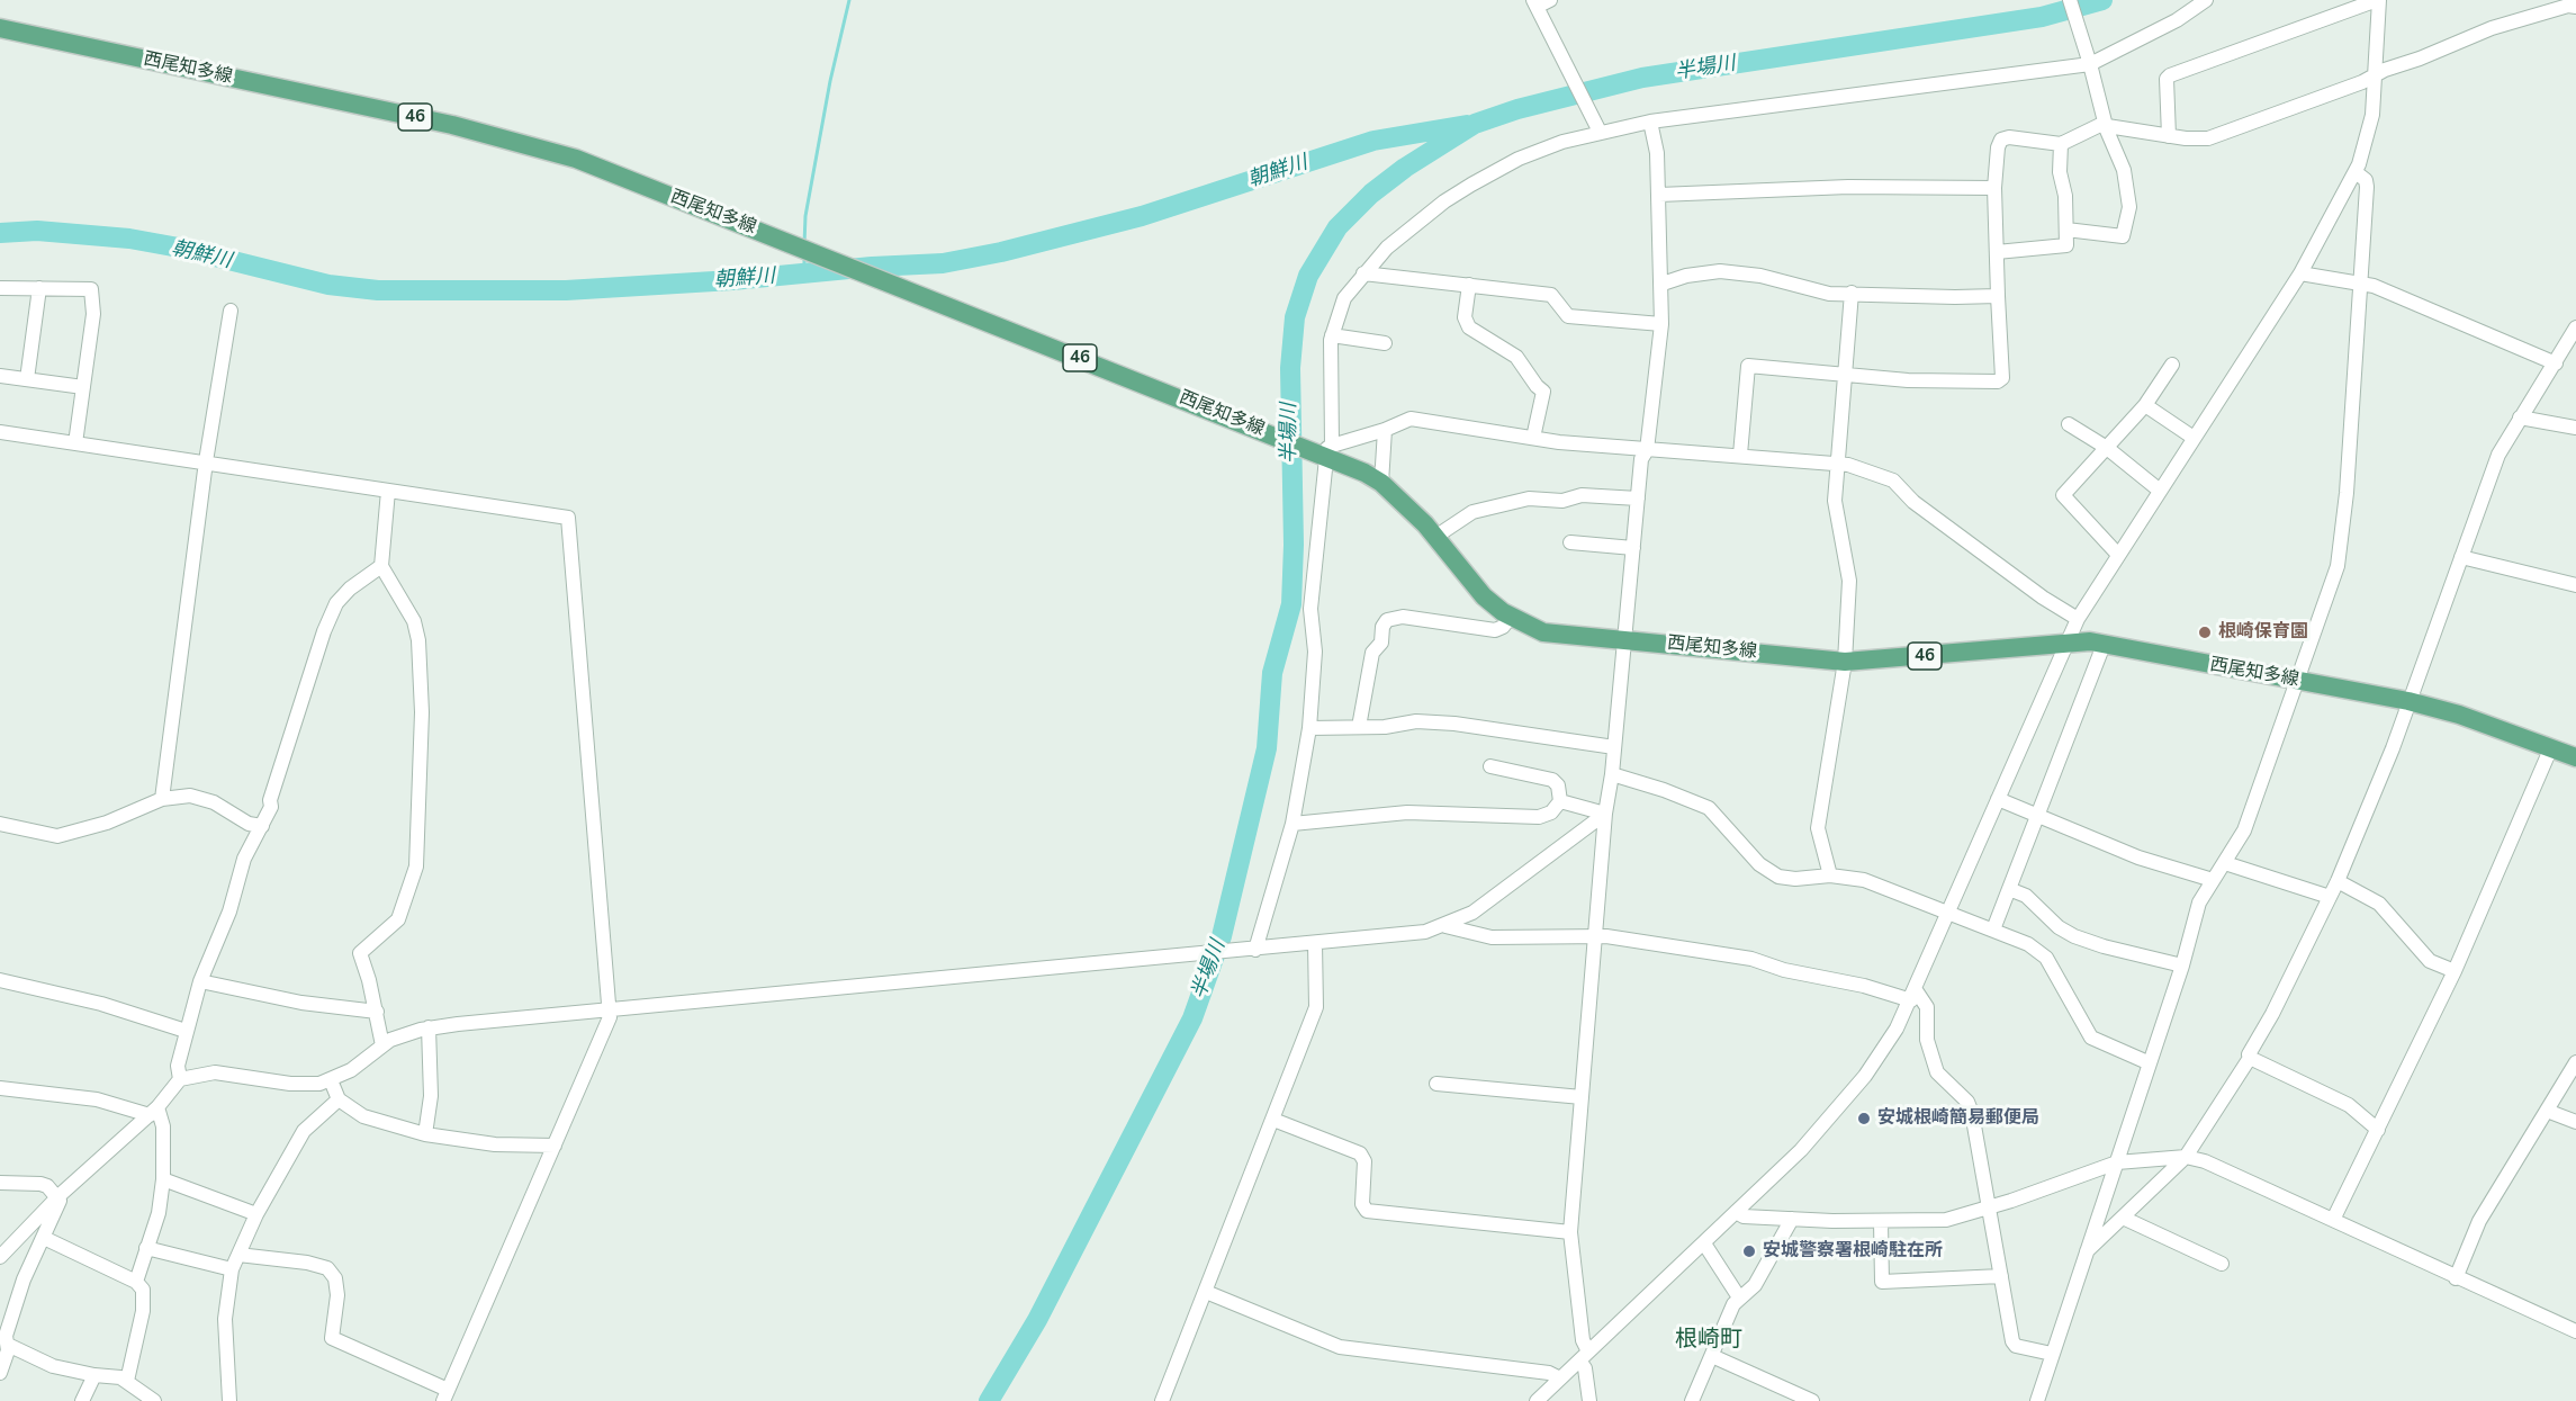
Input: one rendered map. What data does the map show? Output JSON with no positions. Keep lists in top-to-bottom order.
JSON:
{
  "streets": {
    "main road": ["西尾知多線", "46"]
  },
  "districts": ["根崎町"],
  "water": ["半場川", "朝鮮川"],
  "places": ["根崎保育園", "安城根崎簡易郵便局", "安城警察署根崎駐在所"]
}
